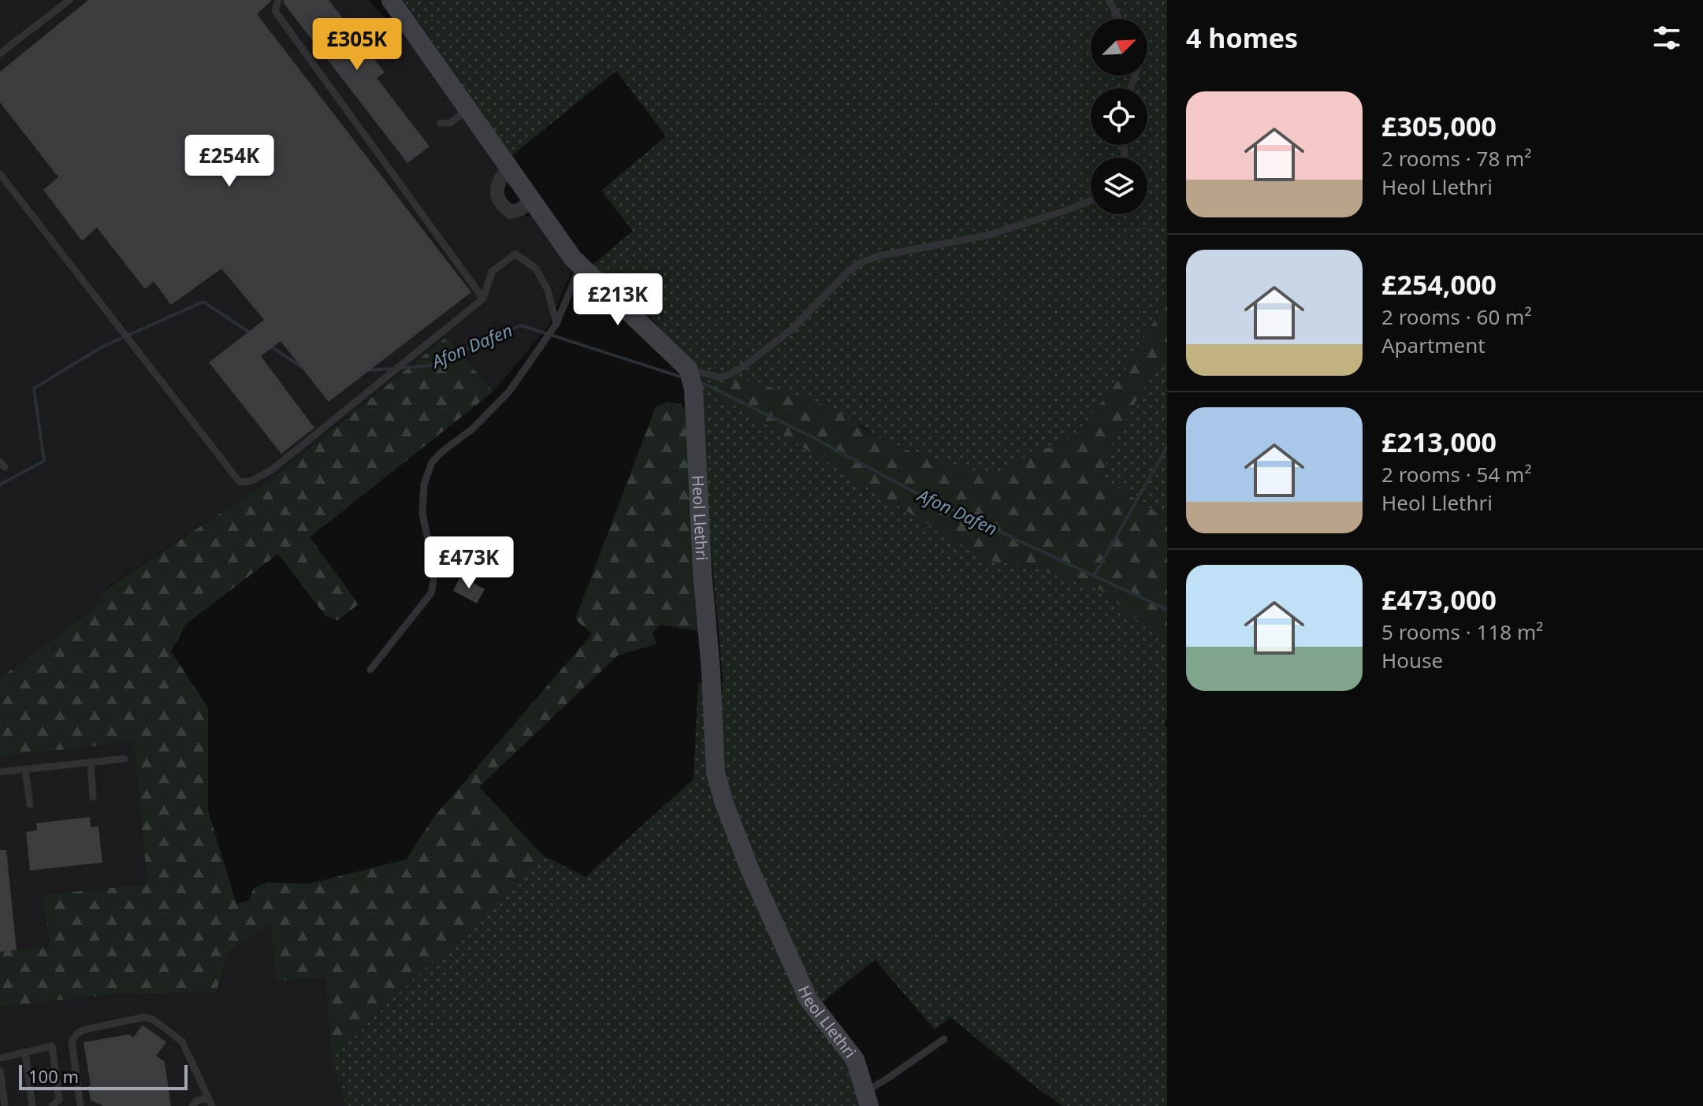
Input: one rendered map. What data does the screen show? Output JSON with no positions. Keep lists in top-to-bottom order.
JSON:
{
  "streets": {
    "street": ["Heol Llethri"]
  },
  "water": ["Afon Dafen"],
  "scale_bar": "100 m",
  "north": "top right",
  "page": {
    "heading": "4 homes",
    "price": [
      "£305K",
      "£254K",
      "£213K",
      "£473K"
    ],
    "list": [
      {
        "name": "£305,000",
        "note": "2 rooms · 78 m² · Heol Llethri"
      },
      {
        "name": "£254,000",
        "note": "2 rooms · 60 m² · Apartment"
      },
      {
        "name": "£213,000",
        "note": "2 rooms · 54 m² · Heol Llethri"
      },
      {
        "name": "£473,000",
        "note": "5 rooms · 118 m² · House"
      }
    ],
    "scale": "100 m"
  }
}
